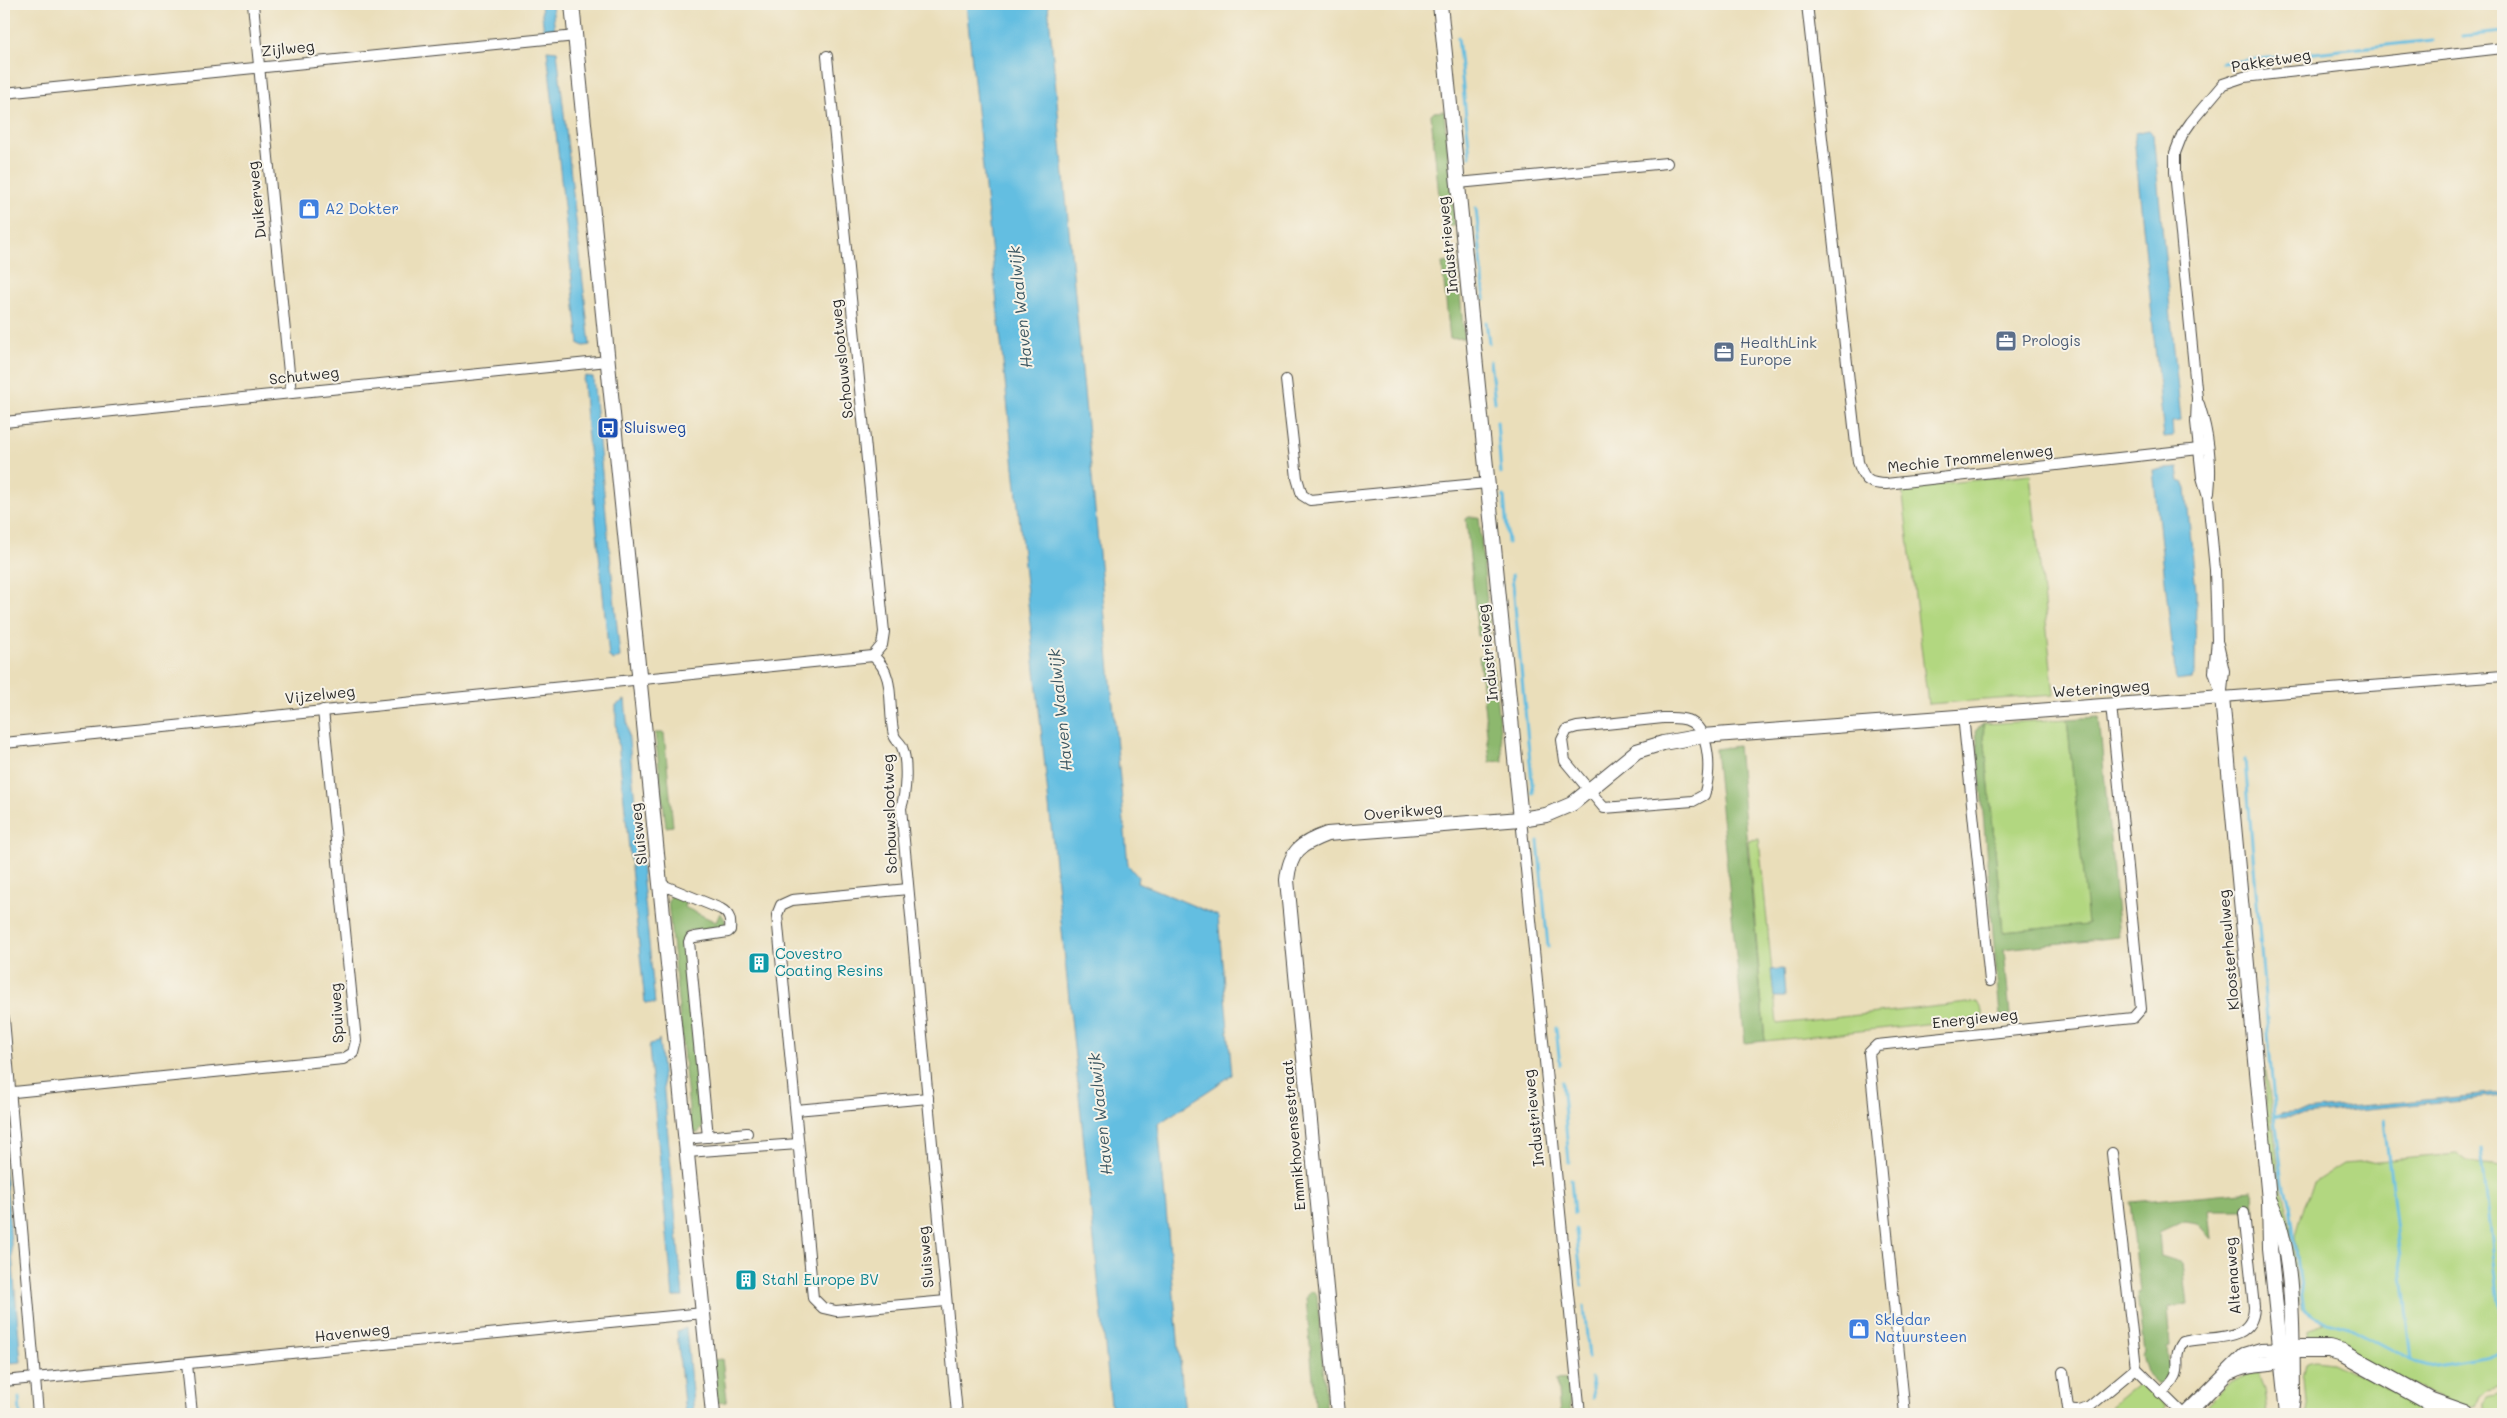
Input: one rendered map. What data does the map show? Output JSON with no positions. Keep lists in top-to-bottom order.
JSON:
{
  "streets": {
    "street": [
      "Zijlweg",
      "Pakketweg",
      "Duikerweg",
      "Industrieweg",
      "Schouwslootweg",
      "Schutweg",
      "Mechie Trommelenweg",
      "Weteringweg",
      "Vijzelweg",
      "Overikweg",
      "Sluisweg",
      "Kloosterheulweg",
      "Spuiweg",
      "Energieweg",
      "Emmikhovensestraat",
      "Altenaweg",
      "Havenweg"
    ]
  },
  "crossings": [
    ["Zijlweg", "Duikerweg"],
    ["Zijlweg", "Sluisweg"],
    ["Pakketweg", "Mechie Trommelenweg"],
    ["Duikerweg", "Schutweg"],
    ["Industrieweg", "Overikweg"],
    ["Schouwslootweg", "Sluisweg"],
    ["Schutweg", "Sluisweg"],
    ["Weteringweg", "Kloosterheulweg"],
    ["Weteringweg", "Energieweg"],
    ["Vijzelweg", "Sluisweg"],
    ["Vijzelweg", "Spuiweg"],
    ["Overikweg", "Emmikhovensestraat"],
    ["Sluisweg", "Havenweg"]
  ],
  "water": ["Haven Waalwijk"],
  "places": {
    "shop": ["A2 Dokter", "Skledar Natuursteen"],
    "office": ["Prologis", "HealthLink Europe"],
    "bus stop": ["Sluisweg"],
    "building": ["Covestro Coating Resins", "Stahl Europe BV"]
  }
}
